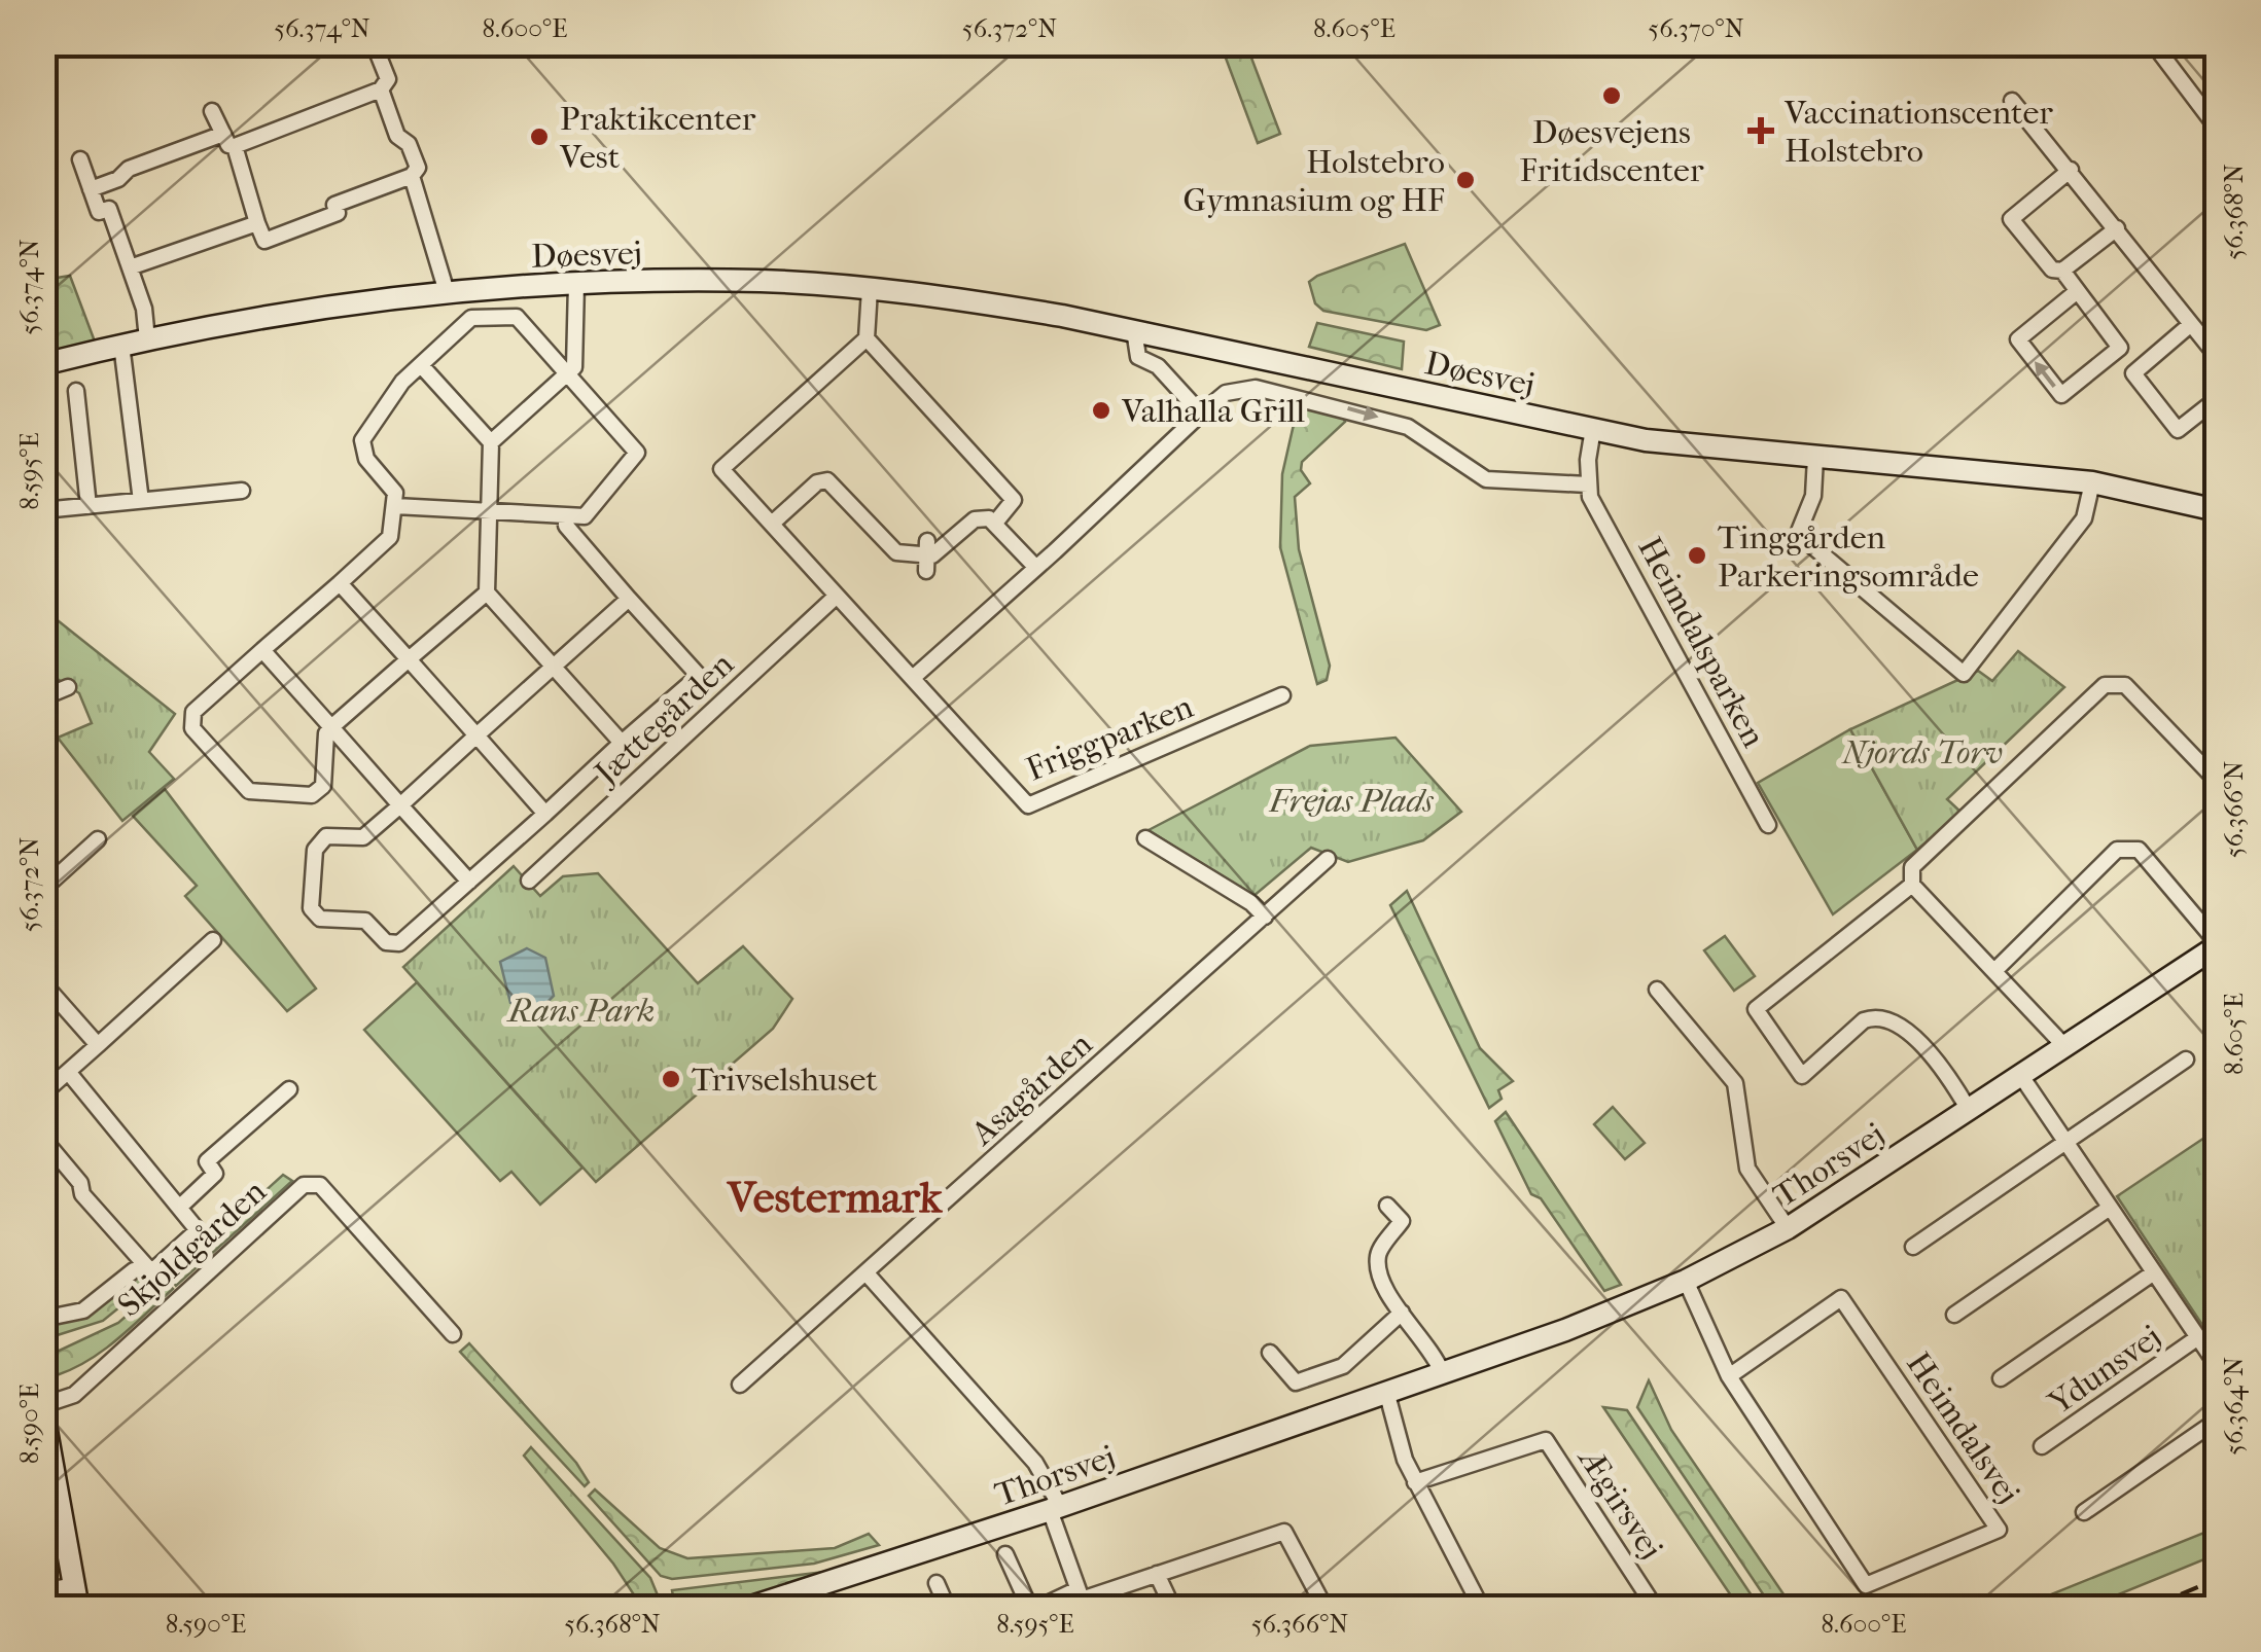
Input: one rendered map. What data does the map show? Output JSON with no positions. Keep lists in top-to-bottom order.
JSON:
{
  "streets": {
    "street": [
      "Døesvej",
      "Heimdalsparken",
      "Jættegården",
      "Friggparken",
      "Asagården",
      "Thorsvej",
      "Skjoldgården",
      "Ydunsvej",
      "Heimdalsvej",
      "Ægirsvej"
    ]
  },
  "crossings": [
    ["Thorsvej", "Ydunsvej"],
    ["Thorsvej", "Heimdalsvej"]
  ],
  "districts": ["Vestermark"],
  "parks": ["Njords Torv", "Frejas Plads", "Rans Park"],
  "places": {
    "other": [
      "Døesvejens Fritidscenter",
      "Praktikcenter Vest",
      "Holstebro Gymnasium og HF",
      "Valhalla Grill",
      "Tinggården Parkeringsområde",
      "Trivselshuset"
    ],
    "health": ["Vaccinationscenter Holstebro"]
  },
  "coordinates": [
    "56.374°N",
    "8.600°E",
    "56.372°N",
    "8.605°E",
    "56.370°N",
    "56.368°N",
    "8.595°E",
    "56.366°N",
    "56.364°N",
    "8.590°E"
  ]
}
